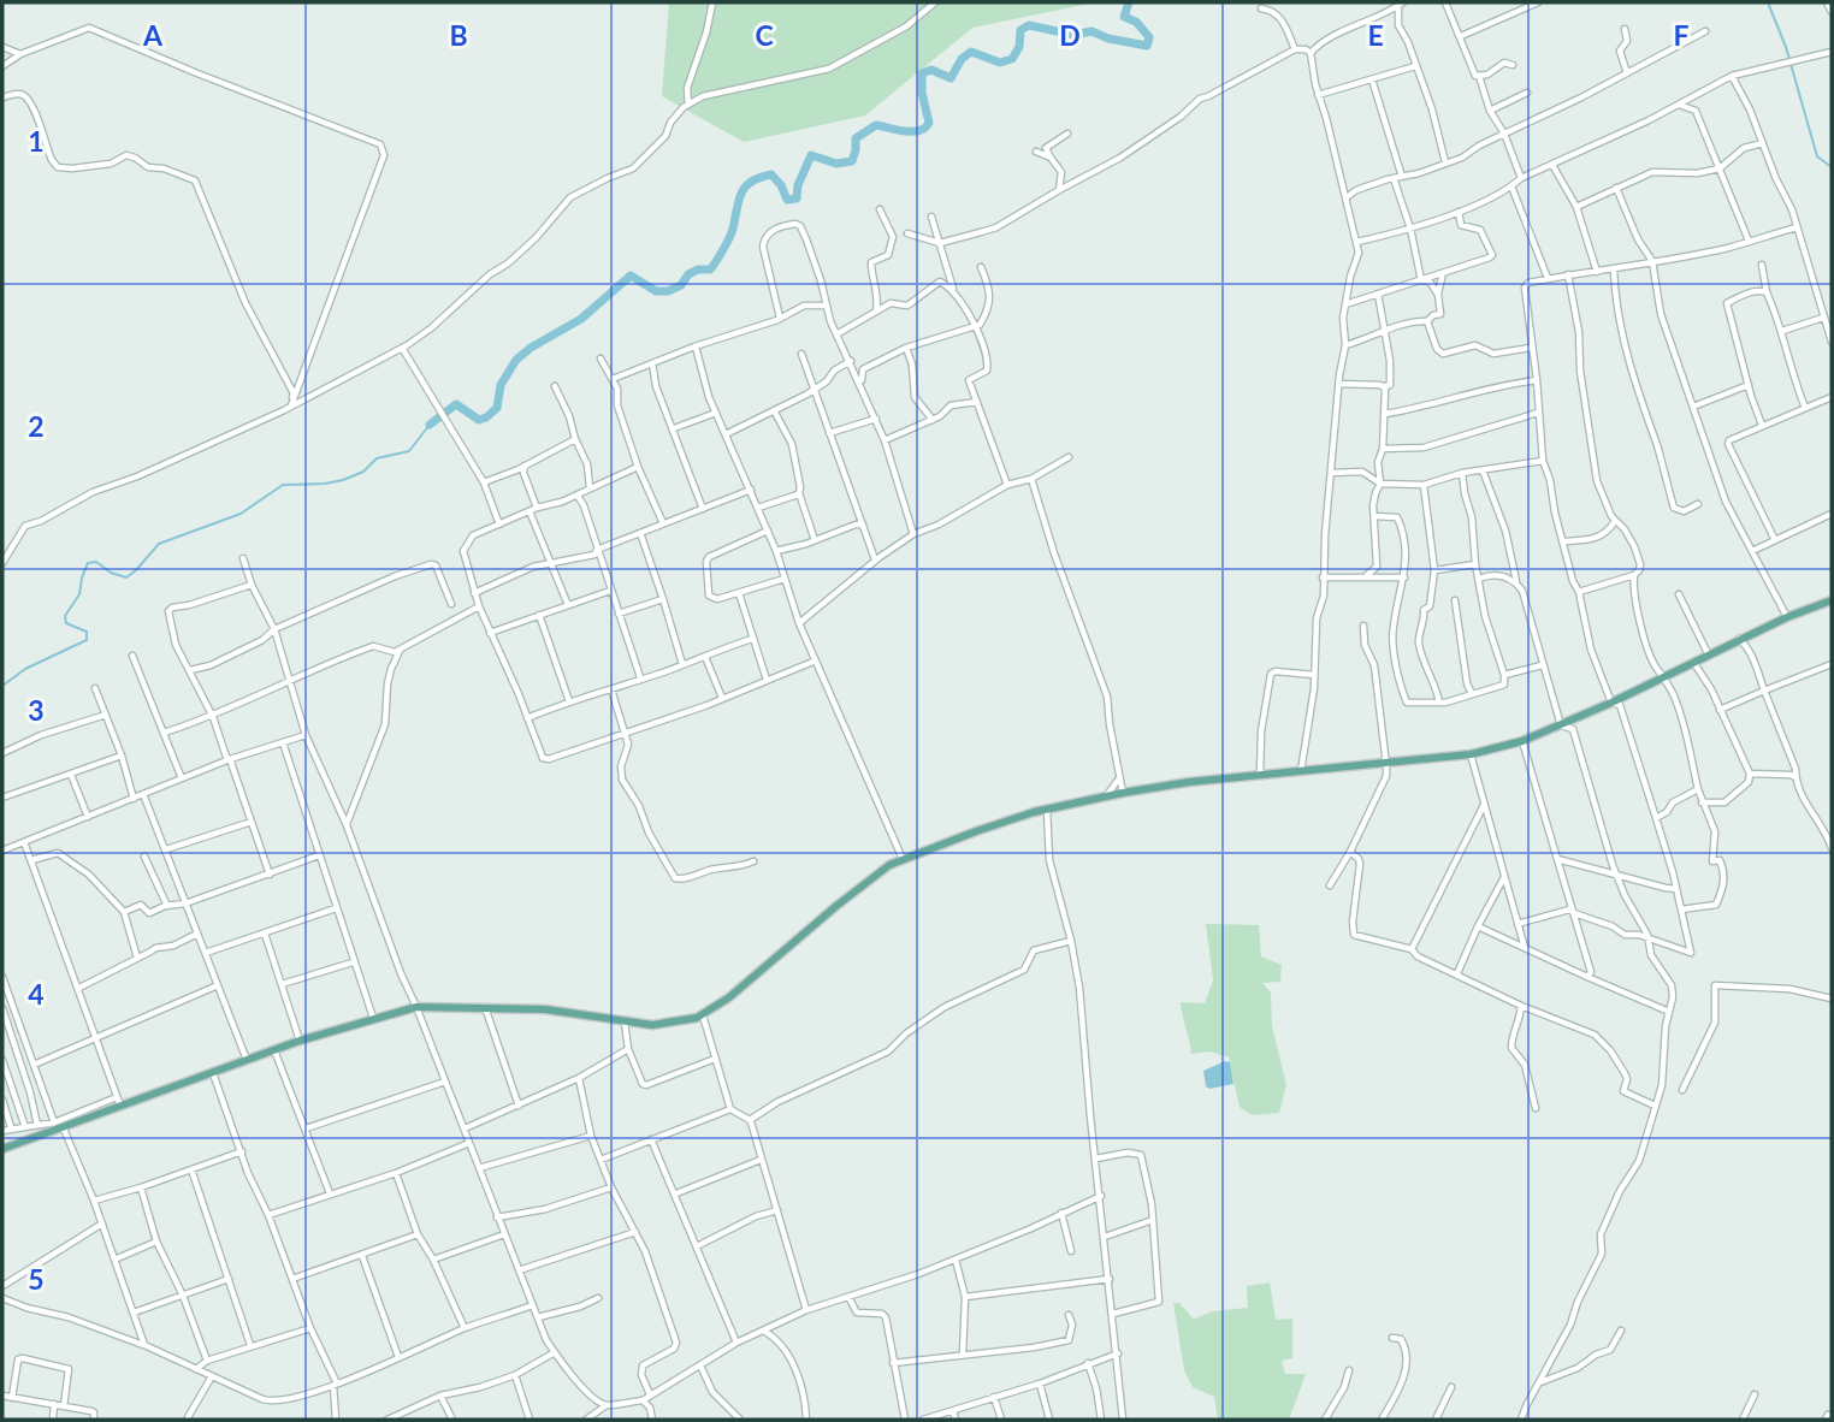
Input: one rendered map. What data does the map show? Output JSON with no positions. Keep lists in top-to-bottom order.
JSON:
{
  "grid": {
    "columns": [
      "A",
      "B",
      "C",
      "D",
      "E",
      "F"
    ],
    "rows": [
      "1",
      "2",
      "3",
      "4",
      "5"
    ]
  }
}
